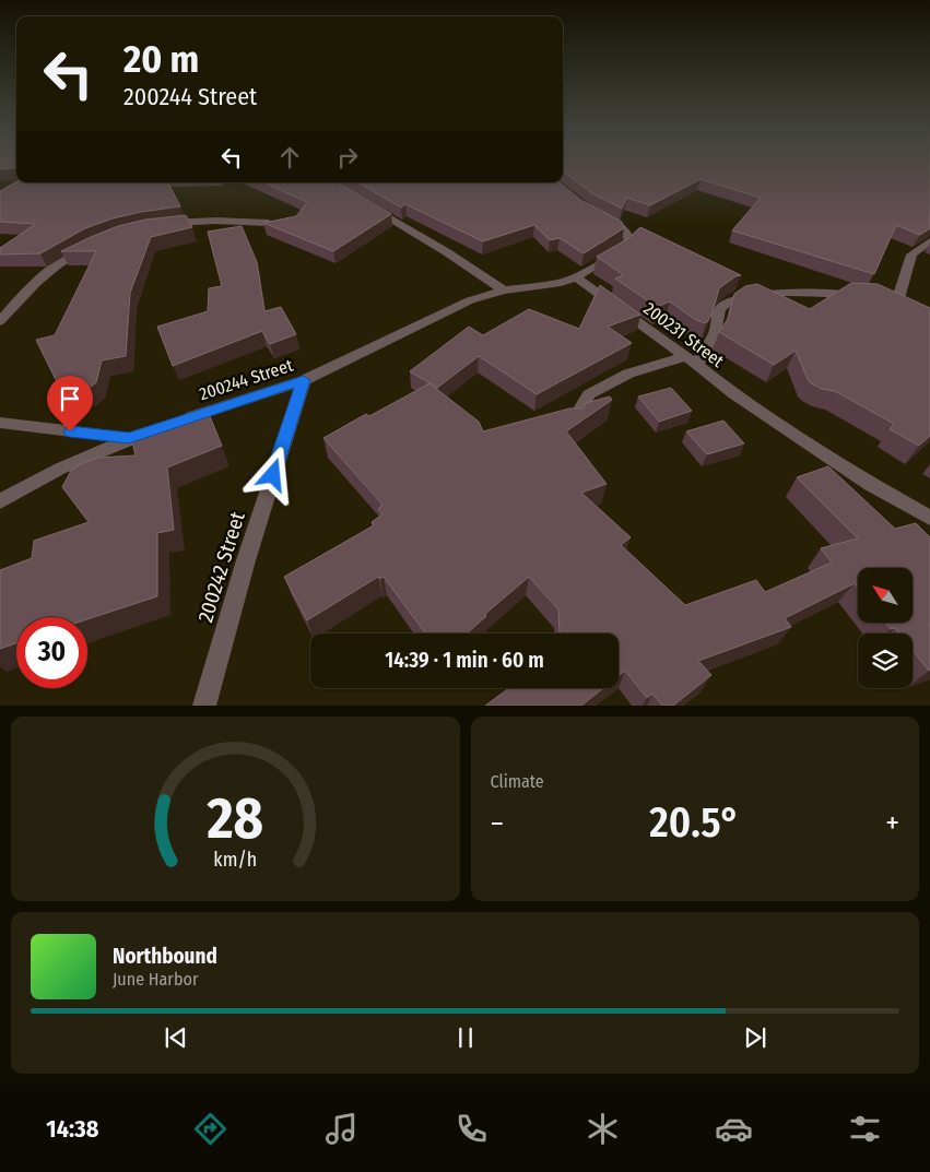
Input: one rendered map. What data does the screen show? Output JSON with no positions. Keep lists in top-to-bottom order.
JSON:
{
  "streets": {
    "street": ["200231 Street", "200244 Street", "200242 Street"]
  },
  "crossings": [
    ["200244 Street", "200242 Street"]
  ],
  "north": "top left",
  "page": {
    "turn": ["20 m", "200244 Street"],
    "limit": "30",
    "trip": "14:39 · 1 min · 60 m",
    "tile": "Climate",
    "heat": ["−", "20.5°", "+"],
    "song": ["Northbound", "June Harbor"],
    "tabs": "14:38",
    "gauge": ["28", "km/h"]
  }
}
